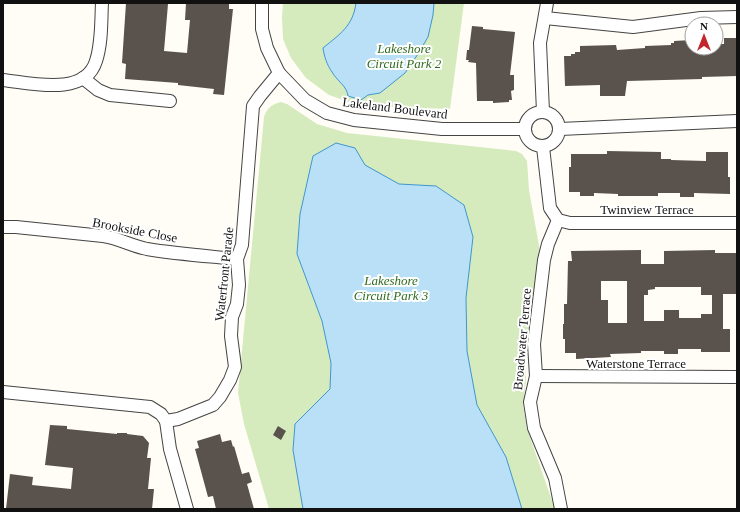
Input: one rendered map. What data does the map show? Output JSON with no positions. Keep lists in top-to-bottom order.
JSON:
{
  "streets": {
    "street": [
      "Lakeland Boulevard",
      "Twinview Terrace",
      "Brookside Close",
      "Waterfront Parade",
      "Broadwater Terrace",
      "Waterstone Terrace"
    ]
  },
  "crossings": [
    ["Lakeland Boulevard", "Waterfront Parade"],
    ["Twinview Terrace", "Broadwater Terrace"],
    ["Brookside Close", "Waterfront Parade"],
    ["Broadwater Terrace", "Waterstone Terrace"]
  ],
  "parks": ["Lakeshore Circuit Park 2", "Lakeshore Circuit Park 3"],
  "north": "top"
}
